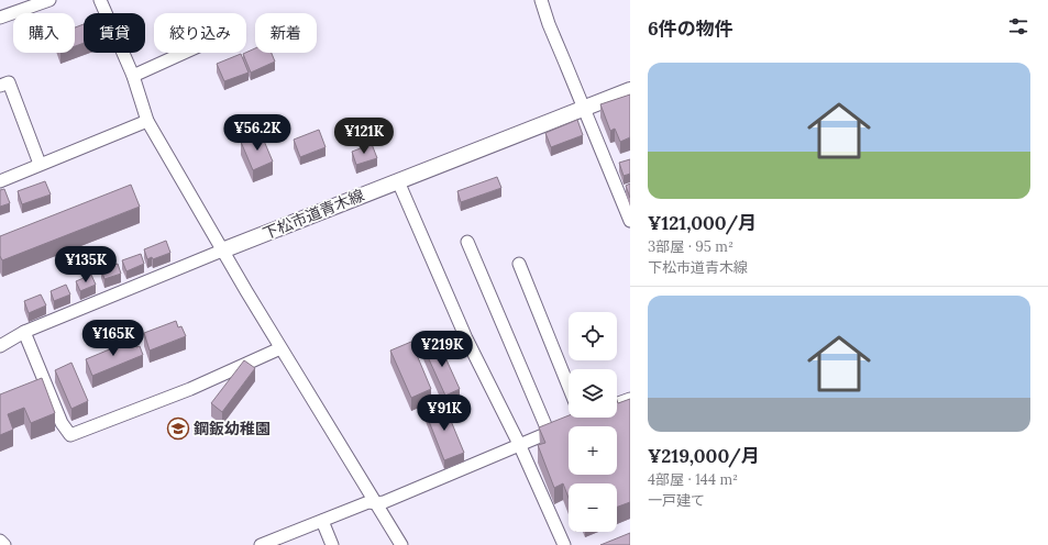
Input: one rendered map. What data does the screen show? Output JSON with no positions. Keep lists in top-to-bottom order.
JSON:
{
  "streets": {
    "street": ["下松市道青木線"]
  },
  "places": {
    "school or university": ["鋼鈑幼稚園"]
  },
  "page": {
    "heading": "6件の物件",
    "chip": [
      "購入",
      "賃貸",
      "絞り込み",
      "新着"
    ],
    "list": [
      {
        "name": "¥121,000/月",
        "note": "3部屋 · 95 m² · 下松市道青木線"
      },
      {
        "name": "¥219,000/月",
        "note": "4部屋 · 144 m² · 一戸建て"
      }
    ],
    "price": [
      "¥56.2K",
      "¥121K",
      "¥135K",
      "¥165K",
      "¥219K",
      "¥91K"
    ],
    "map_buttons": ["+", "−"]
  }
}
